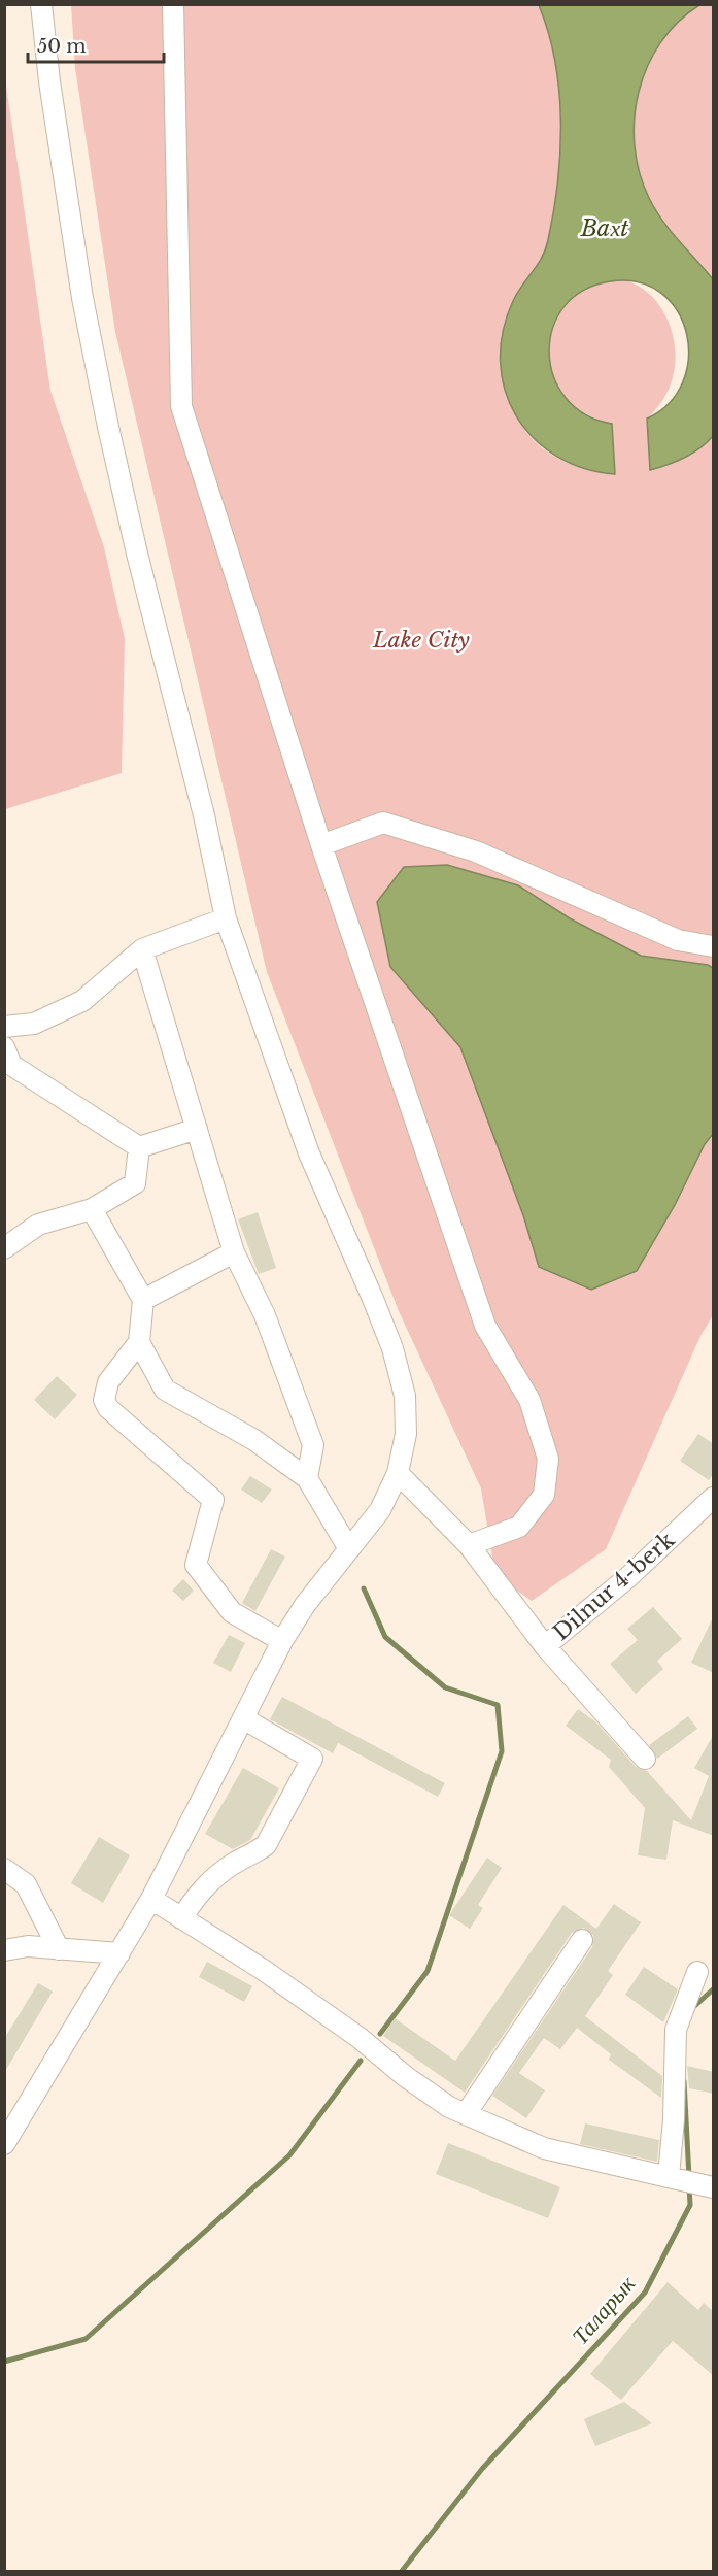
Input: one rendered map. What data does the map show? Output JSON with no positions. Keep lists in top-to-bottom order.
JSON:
{
  "streets": {
    "street": ["Dilnur 4-berk"]
  },
  "water": ["Baхt", "Таларык"],
  "parks": ["Lake City"],
  "scale_bar": "50 m"
}
